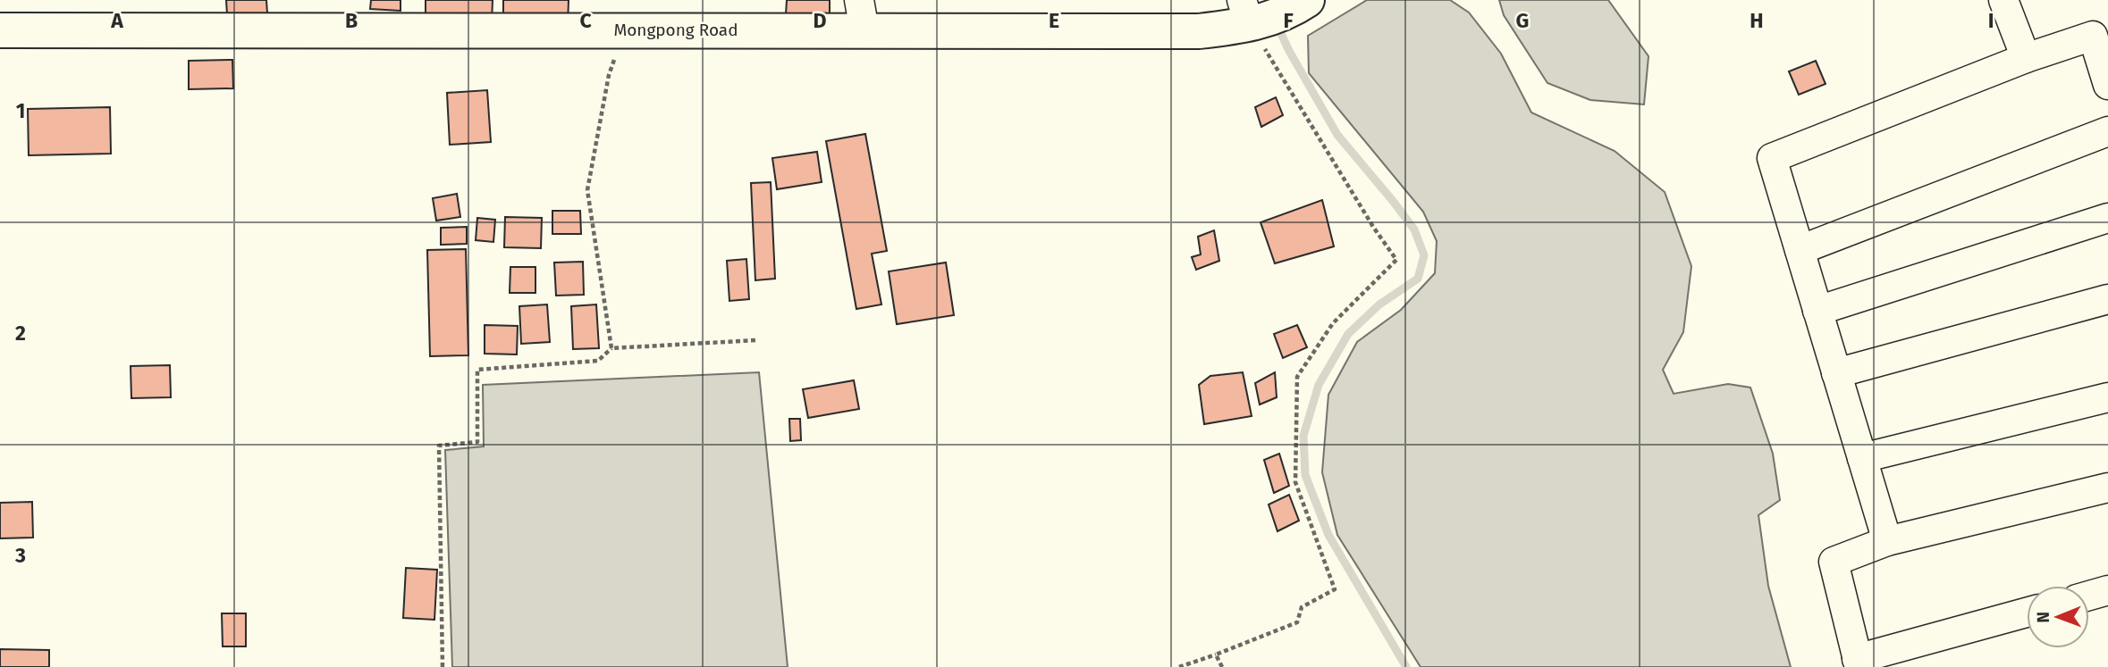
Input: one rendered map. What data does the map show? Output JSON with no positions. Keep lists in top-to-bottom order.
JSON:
{
  "streets": {
    "main road": ["Mongpong Road"]
  },
  "north": "left",
  "grid": {
    "columns": [
      "A",
      "B",
      "C",
      "D",
      "E",
      "F",
      "G",
      "H",
      "I"
    ],
    "rows": ["1", "2", "3"]
  }
}
